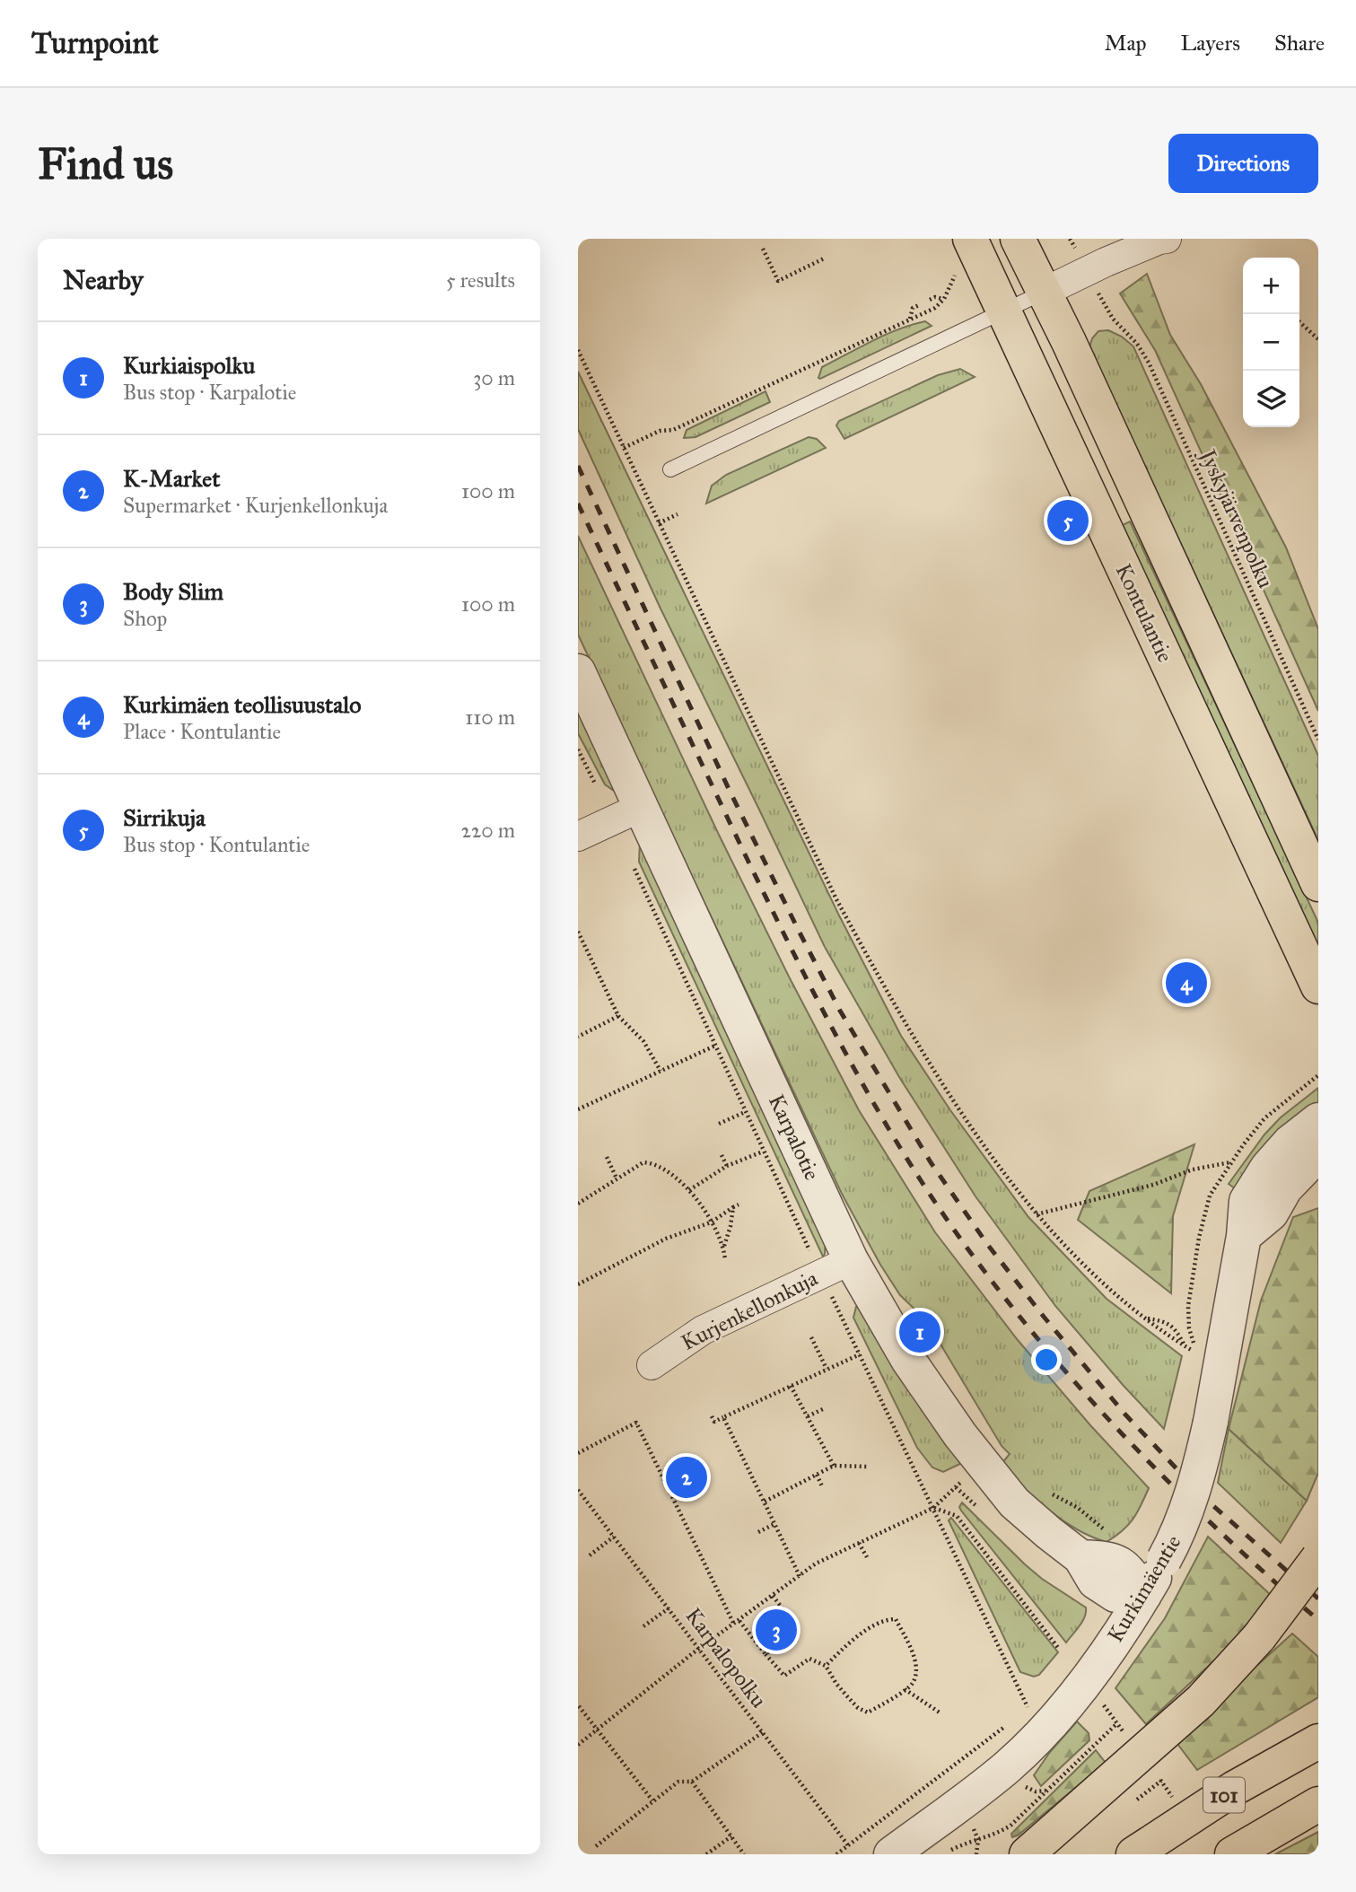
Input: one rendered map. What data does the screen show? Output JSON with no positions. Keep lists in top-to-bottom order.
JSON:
{
  "streets": {
    "main road": ["Kontulantie", "101"],
    "street": ["Karpalotie", "Kurjenkellonkuja", "Kurkimäentie"],
    "path": ["Jyskyjärvenpolku", "Karpalopolku"]
  },
  "crossings": [
    ["Karpalotie", "Kurjenkellonkuja"],
    ["Karpalotie", "Kurkimäentie"]
  ],
  "page": {
    "header": "Turnpoint",
    "nav": ["Map", "Layers", "Share"],
    "buttons": "Directions",
    "title": "Find us",
    "heading": ["Nearby", "5 results"],
    "map_buttons": ["+", "−"],
    "list": [
      {
        "mark": "1",
        "name": "Kurkiaispolku",
        "note": "Bus stop · Karpalotie",
        "value": "30 m"
      },
      {
        "mark": "2",
        "name": "K-Market",
        "note": "Supermarket · Kurjenkellonkuja",
        "value": "100 m"
      },
      {
        "mark": "3",
        "name": "Body Slim",
        "note": "Shop",
        "value": "100 m"
      },
      {
        "mark": "4",
        "name": "Kurkimäen teollisuustalo",
        "note": "Place · Kontulantie",
        "value": "110 m"
      },
      {
        "mark": "5",
        "name": "Sirrikuja",
        "note": "Bus stop · Kontulantie",
        "value": "220 m"
      }
    ],
    "pins": [
      "5",
      "4",
      "1",
      "2",
      "3"
    ]
  }
}
